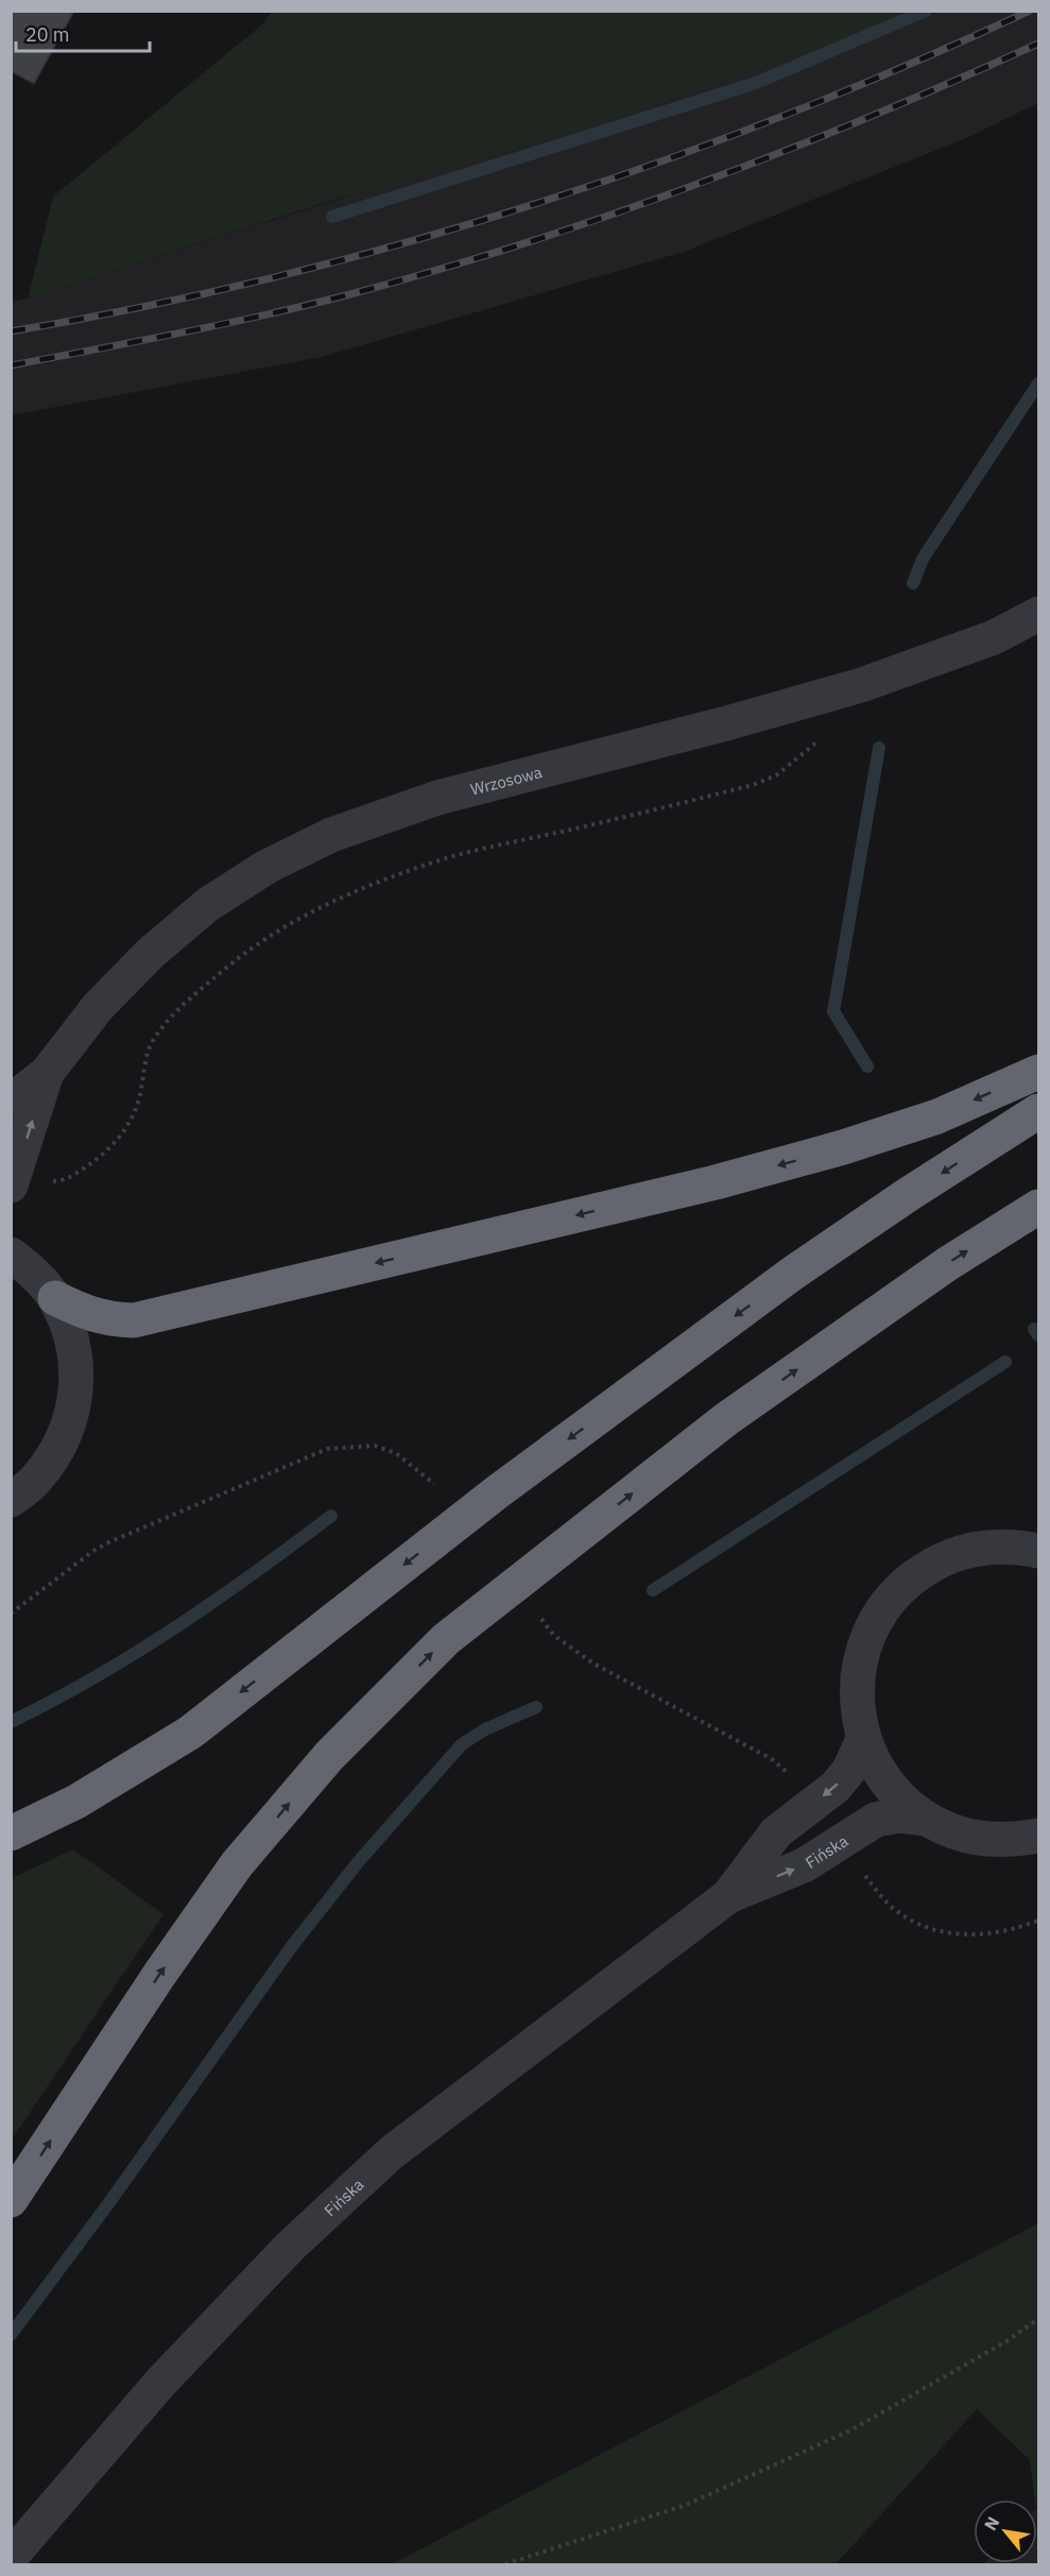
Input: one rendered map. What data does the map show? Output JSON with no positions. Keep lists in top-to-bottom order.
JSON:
{
  "streets": {
    "street": ["Wrzosowa", "Fińska"]
  },
  "scale_bar": "20 m",
  "north": "top left"
}
